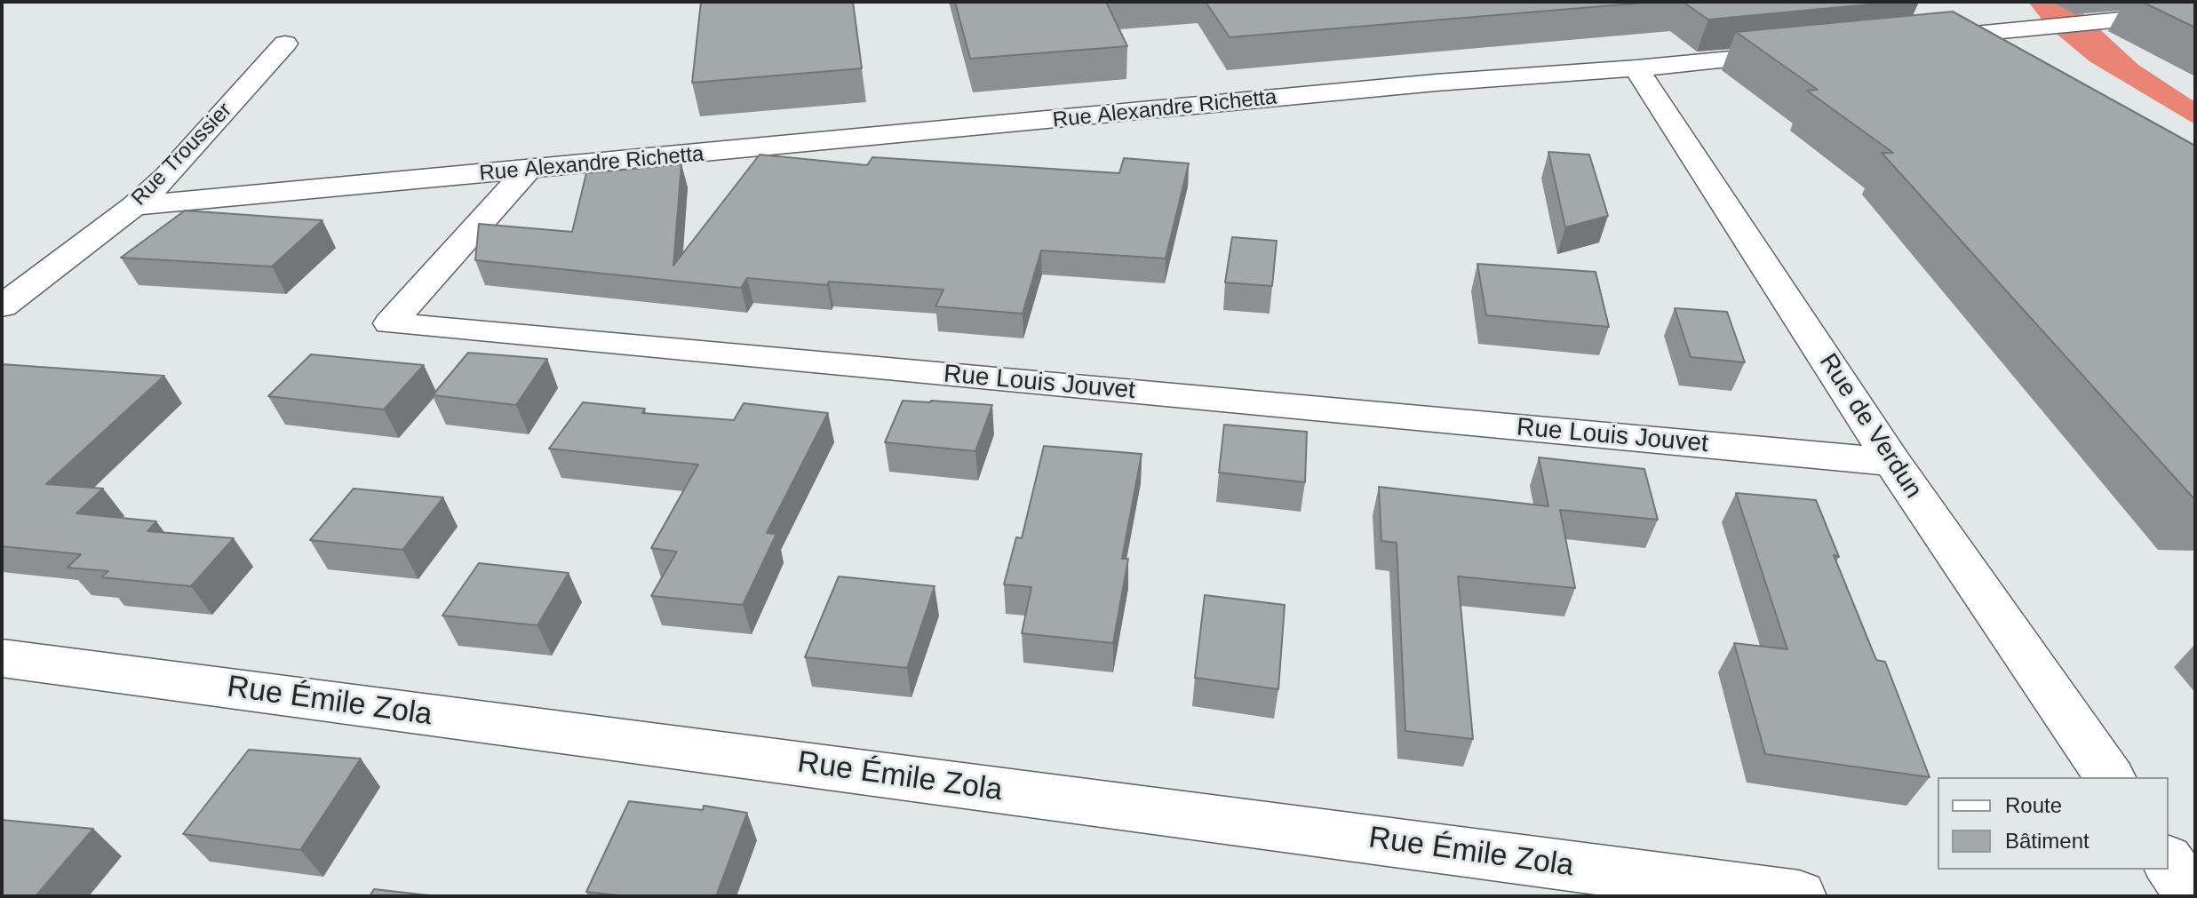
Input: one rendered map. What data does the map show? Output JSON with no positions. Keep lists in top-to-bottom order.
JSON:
{
  "streets": {
    "street": [
      "Rue Alexandre Richetta",
      "Rue Troussier",
      "Rue Louis Jouvet",
      "Rue de Verdun",
      "Rue Émile Zola"
    ]
  },
  "crossings": [
    ["Rue Alexandre Richetta", "Rue Troussier"],
    ["Rue Alexandre Richetta", "Rue Louis Jouvet"],
    ["Rue Alexandre Richetta", "Rue de Verdun"],
    ["Rue Louis Jouvet", "Rue de Verdun"]
  ],
  "legend": ["Route", "Bâtiment"]
}
